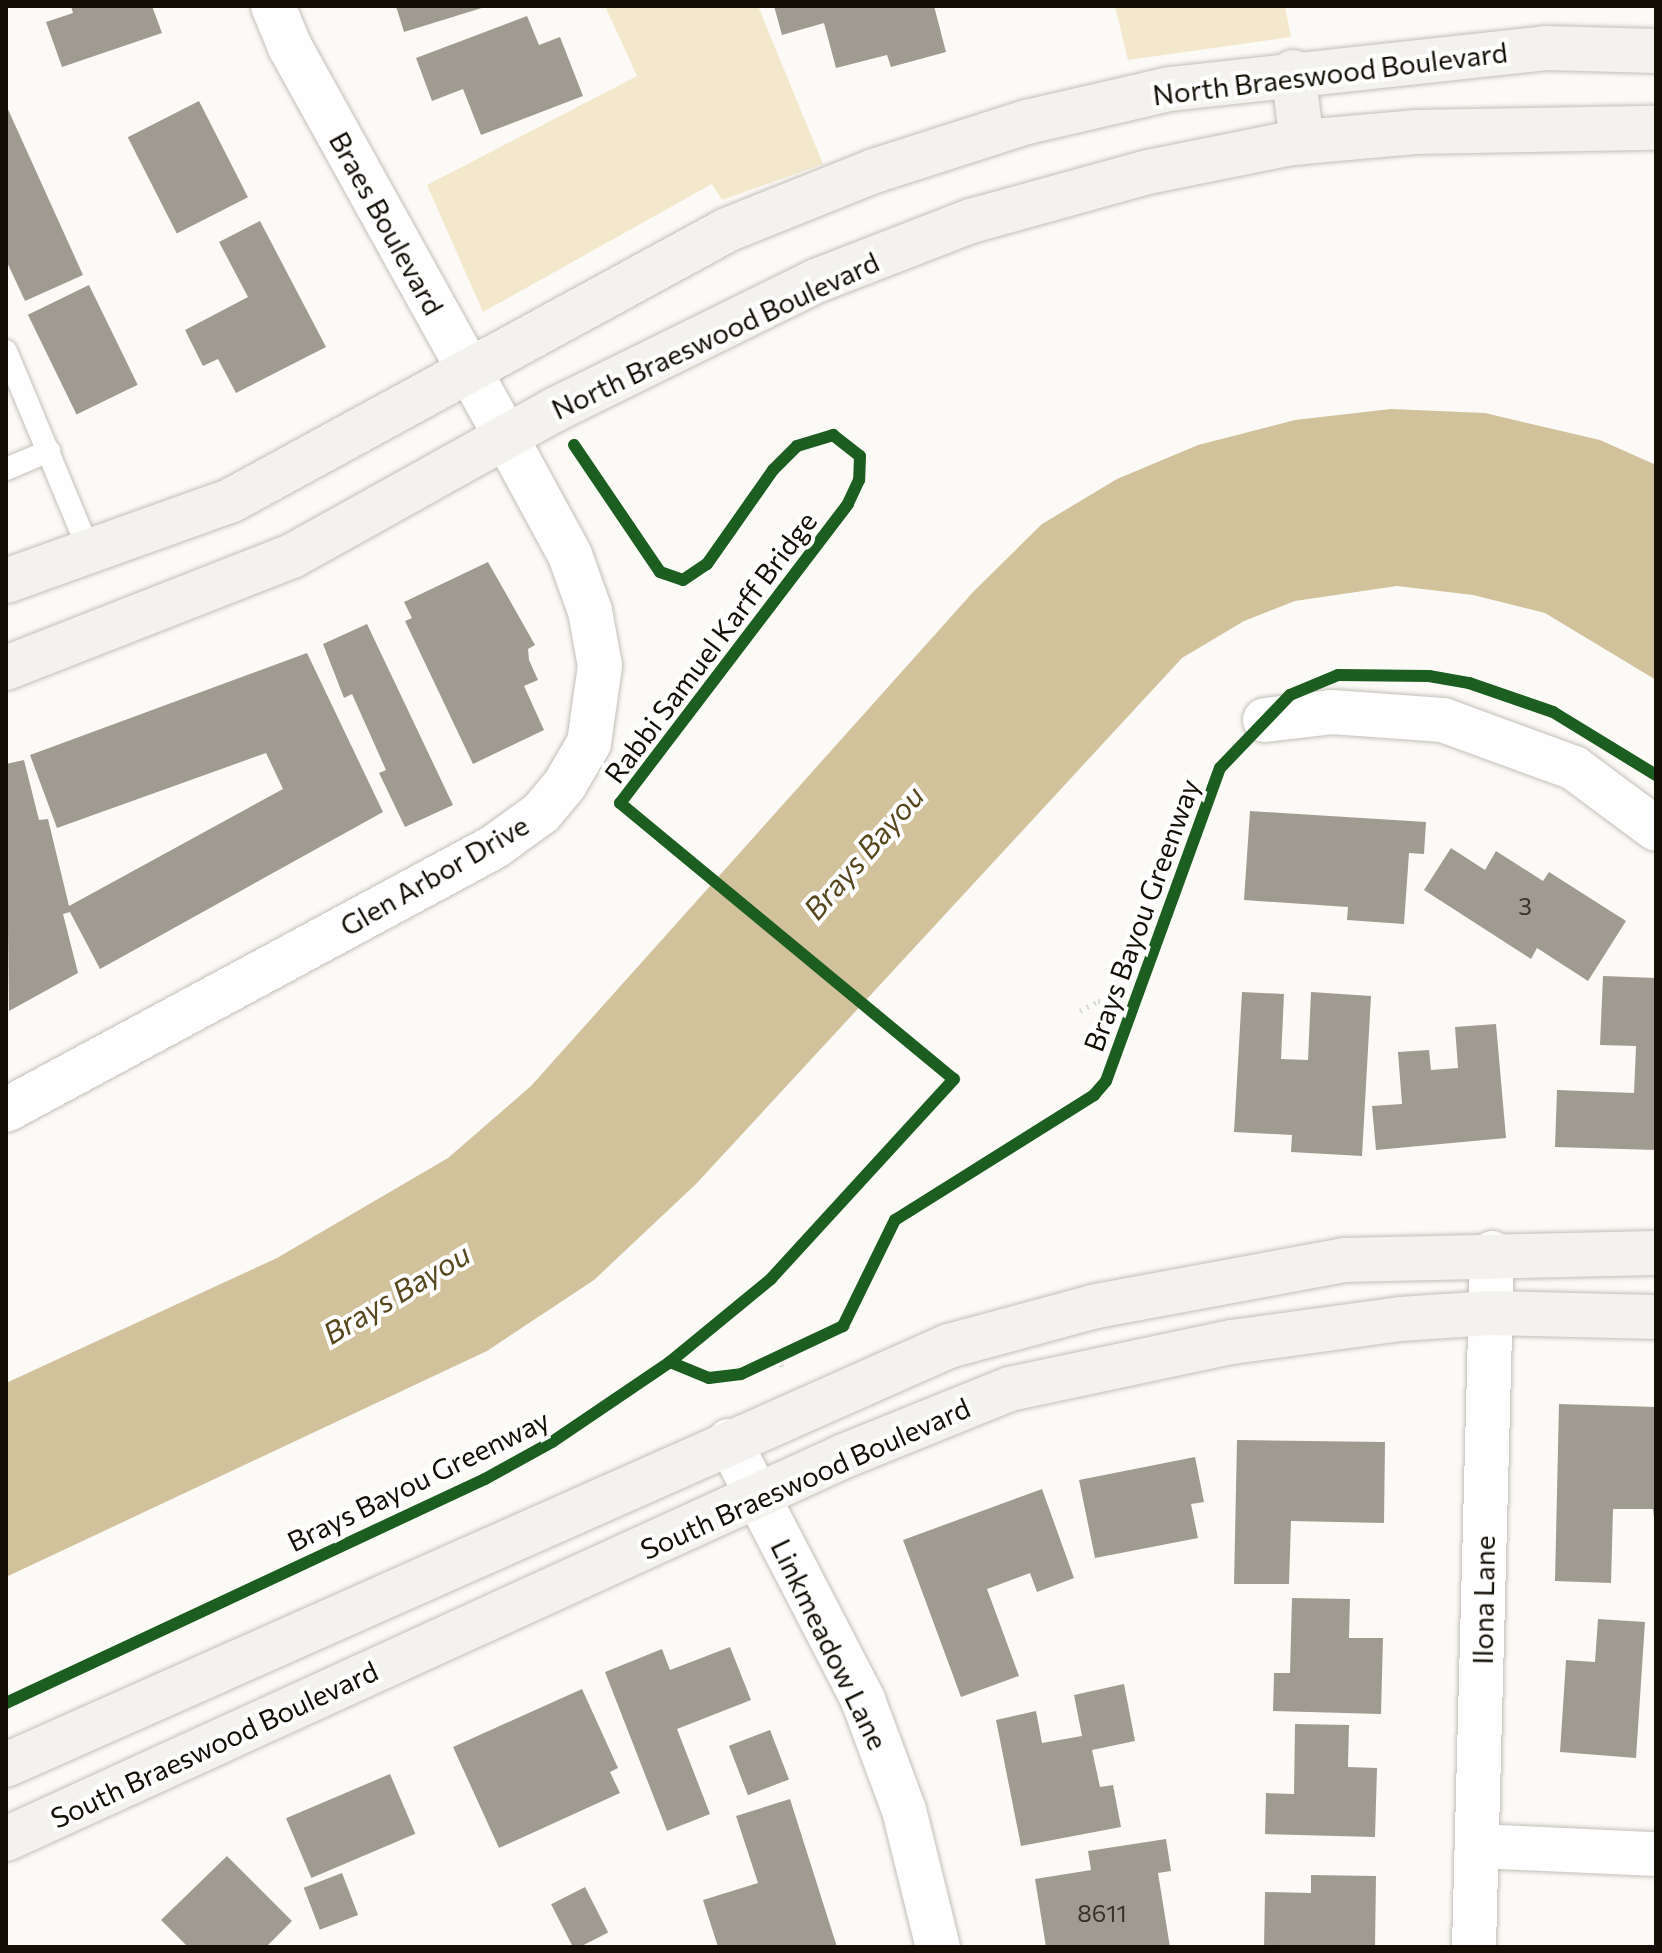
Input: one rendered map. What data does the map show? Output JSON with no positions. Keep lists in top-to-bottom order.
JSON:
{
  "streets": {
    "main road": ["North Braeswood Boulevard", "South Braeswood Boulevard"],
    "street": [
      "Braes Boulevard",
      "Glen Arbor Drive",
      "Ilona Lane",
      "Linkmeadow Lane"
    ],
    "cycle path": ["Rabbi Samuel Karff Bridge", "Brays Bayou Greenway"]
  },
  "crossings": [
    ["North Braeswood Boulevard", "Braes Boulevard"],
    ["North Braeswood Boulevard", "Glen Arbor Drive"],
    ["Braes Boulevard", "Glen Arbor Drive"],
    ["South Braeswood Boulevard", "Ilona Lane"],
    ["South Braeswood Boulevard", "Linkmeadow Lane"]
  ],
  "water": ["Brays Bayou"],
  "house_numbers": ["3", "8611"]
}
